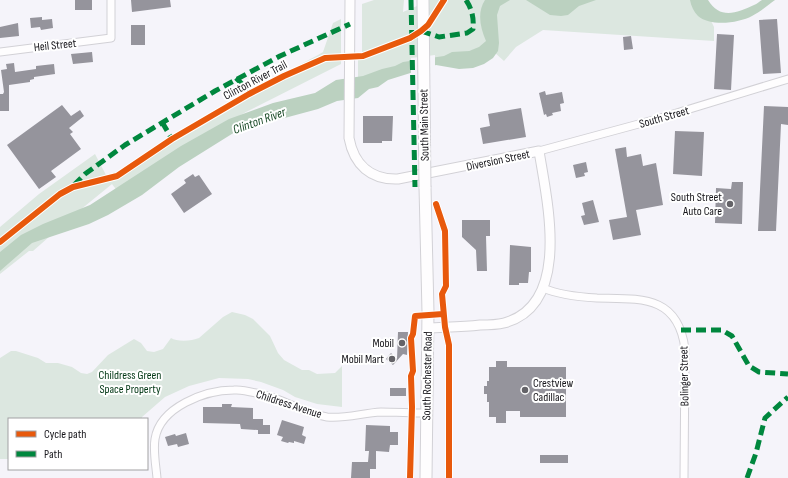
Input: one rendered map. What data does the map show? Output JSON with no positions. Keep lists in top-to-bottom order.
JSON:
{
  "streets": {
    "main road": ["South Main Street", "South Rochester Road"],
    "street": [
      "Heil Street",
      "South Street",
      "Diversion Street",
      "Bolinger Street",
      "Childress Avenue"
    ],
    "cycle path": ["Clinton River Trail"]
  },
  "crossings": [
    ["South Street", "Diversion Street"],
    ["South Main Street", "South Rochester Road"],
    ["Diversion Street", "South Rochester Road"],
    ["Diversion Street", "Bolinger Street"],
    ["South Rochester Road", "Childress Avenue"]
  ],
  "water": ["Clinton River"],
  "parks": ["Childress Green Space Property"],
  "places": [
    "South Street Auto Care",
    "Mobil",
    "Mobil Mart",
    "Crestview Cadillac"
  ],
  "legend": ["Cycle path", "Path"]
}
